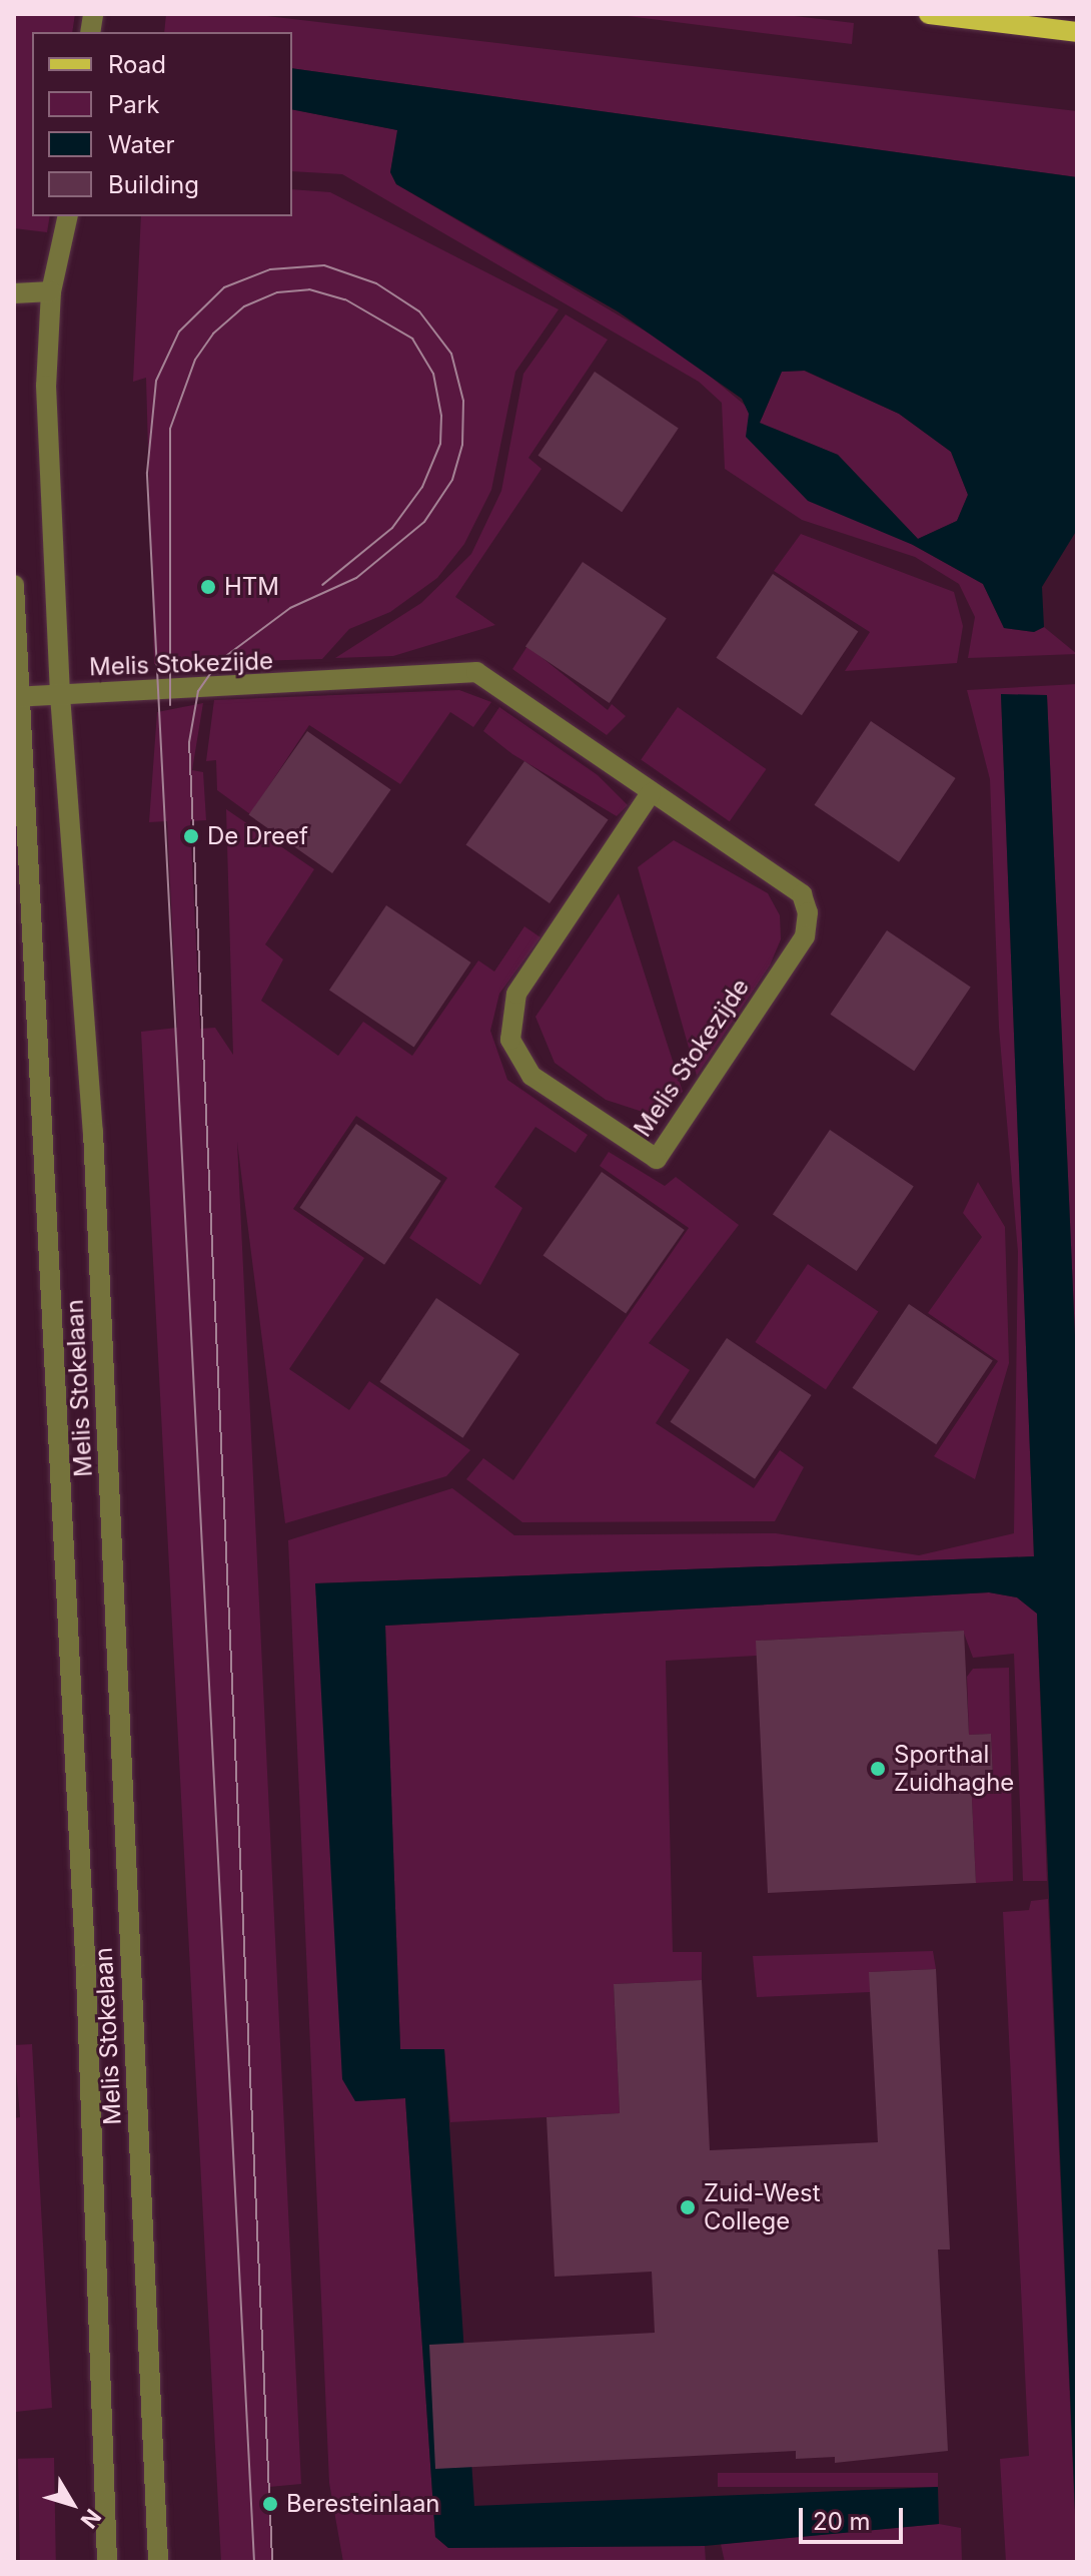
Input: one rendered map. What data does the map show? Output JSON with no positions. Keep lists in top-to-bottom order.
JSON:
{
  "streets": {
    "street": ["Melis Stokezijde", "Melis Stokelaan"]
  },
  "crossings": [
    ["Melis Stokezijde", "Melis Stokelaan"]
  ],
  "places": [
    "HTM",
    "De Dreef",
    "Sporthal Zuidhaghe",
    "Zuid-West College",
    "Beresteinlaan"
  ],
  "legend": [
    "Road",
    "Park",
    "Water",
    "Building"
  ],
  "scale_bar": "20 m",
  "north": "bottom right"
}
